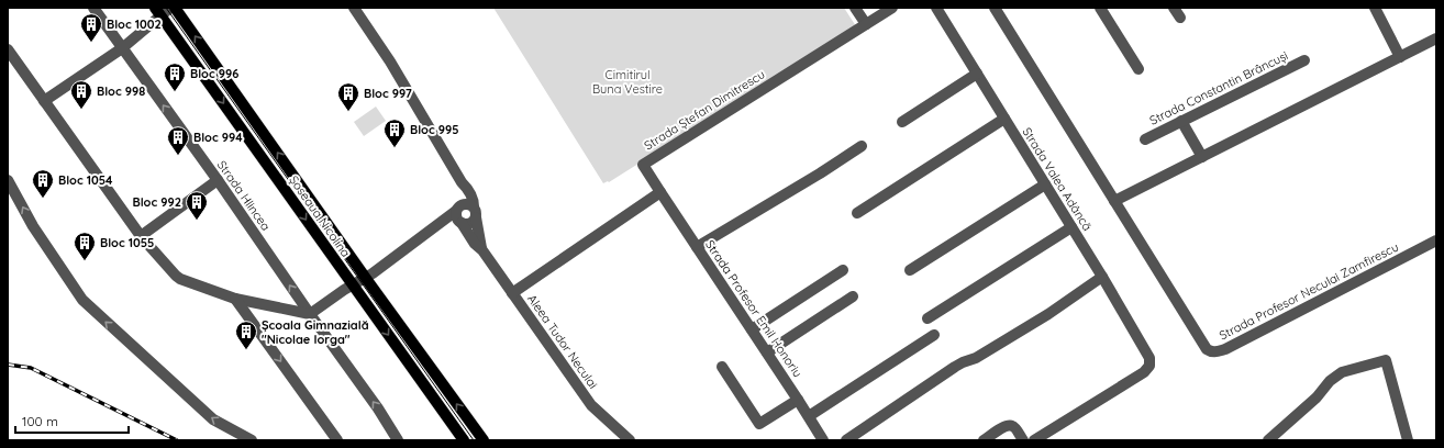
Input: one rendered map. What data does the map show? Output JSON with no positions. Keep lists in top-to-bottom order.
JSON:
{
  "streets": {
    "main road": ["Șoseaua Nicolina"],
    "street": [
      "Strada Constantin Brâncuși",
      "Strada Ștefan Dimitrescu",
      "Strada Valea Adâncă",
      "Strada Hlincea",
      "Strada Profesor Neculai Zamfirescu",
      "Strada Profesor Emil Honoriu",
      "Aleea Tudor Neculai"
    ]
  },
  "crossings": [
    ["Strada Ștefan Dimitrescu", "Strada Profesor Emil Honoriu"]
  ],
  "parks": ["Cimitirul Buna Vestire"],
  "places": {
    "building": [
      "Bloc 1002",
      "Bloc 996",
      "Bloc 998",
      "Bloc 997",
      "Bloc 995",
      "Bloc 994",
      "Bloc 1054",
      "Bloc 992",
      "Bloc 1055",
      "Școala Gimnazială \"Nicolae Iorga\""
    ]
  },
  "scale_bar": "100 m"
}
